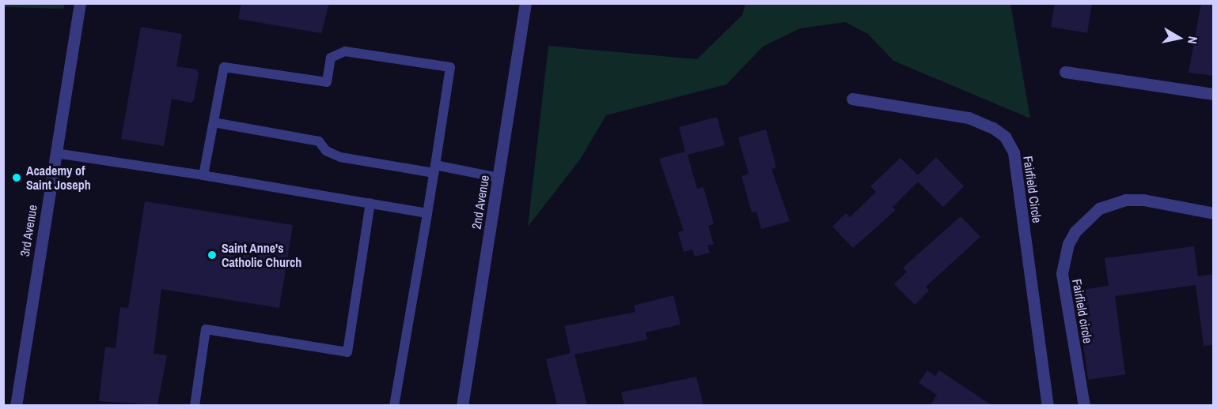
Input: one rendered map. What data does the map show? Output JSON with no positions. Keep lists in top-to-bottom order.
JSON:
{
  "streets": {
    "street": [
      "Fairfield Circle",
      "2nd Avenue",
      "3rd Avenue",
      "Fairfield circle"
    ]
  },
  "places": ["Academy of Saint Joseph", "Saint Anne's Catholic Church"],
  "north": "right"
}
